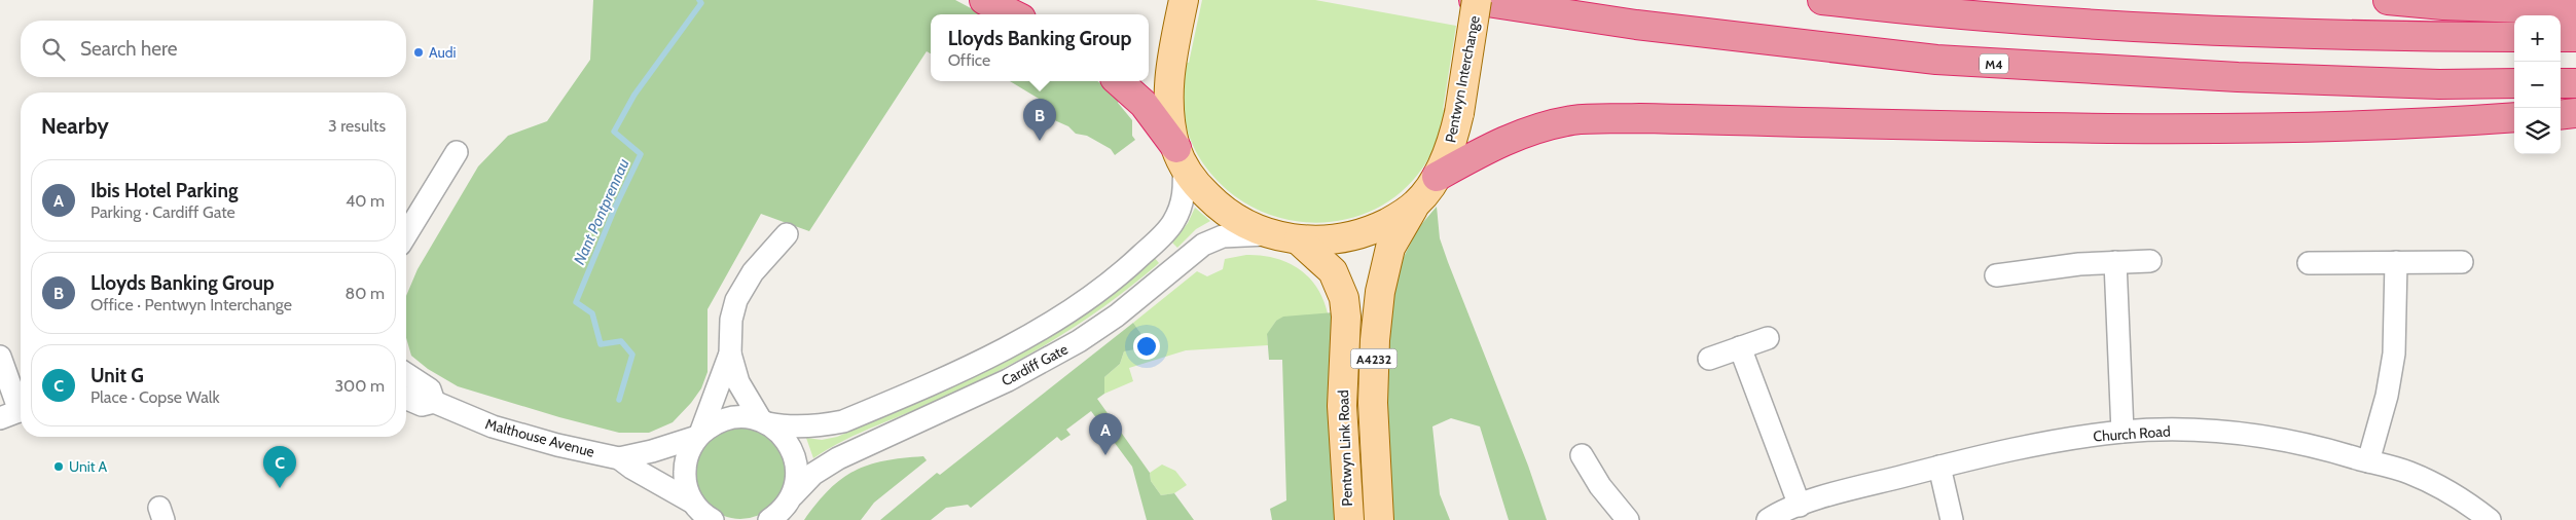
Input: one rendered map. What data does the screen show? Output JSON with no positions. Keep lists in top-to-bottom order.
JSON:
{
  "streets": {
    "highway": ["M4"],
    "main road": ["Pentwyn Interchange", "A4232", "Pentwyn Link Road"],
    "street": ["Cardiff Gate", "Church Road", "Malthouse Avenue"]
  },
  "crossings": [
    ["M4", "Pentwyn Interchange"],
    ["Pentwyn Interchange", "Cardiff Gate"],
    ["Pentwyn Interchange", "Pentwyn Link Road"],
    ["Cardiff Gate", "Malthouse Avenue"]
  ],
  "water": ["Nant Pontprennau"],
  "places": ["Audi", "Unit A"],
  "page": {
    "popup": ["Lloyds Banking Group", "Office"],
    "map_buttons": ["+", "−"],
    "search": "Search here",
    "heading": ["Nearby", "3 results"],
    "pins": ["B", "A", "C"],
    "list": [
      {
        "mark": "A",
        "name": "Ibis Hotel Parking",
        "note": "Parking · Cardiff Gate",
        "value": "40 m"
      },
      {
        "mark": "B",
        "name": "Lloyds Banking Group",
        "note": "Office · Pentwyn Interchange",
        "value": "80 m"
      },
      {
        "mark": "C",
        "name": "Unit G",
        "note": "Place · Copse Walk",
        "value": "300 m"
      }
    ]
  }
}
